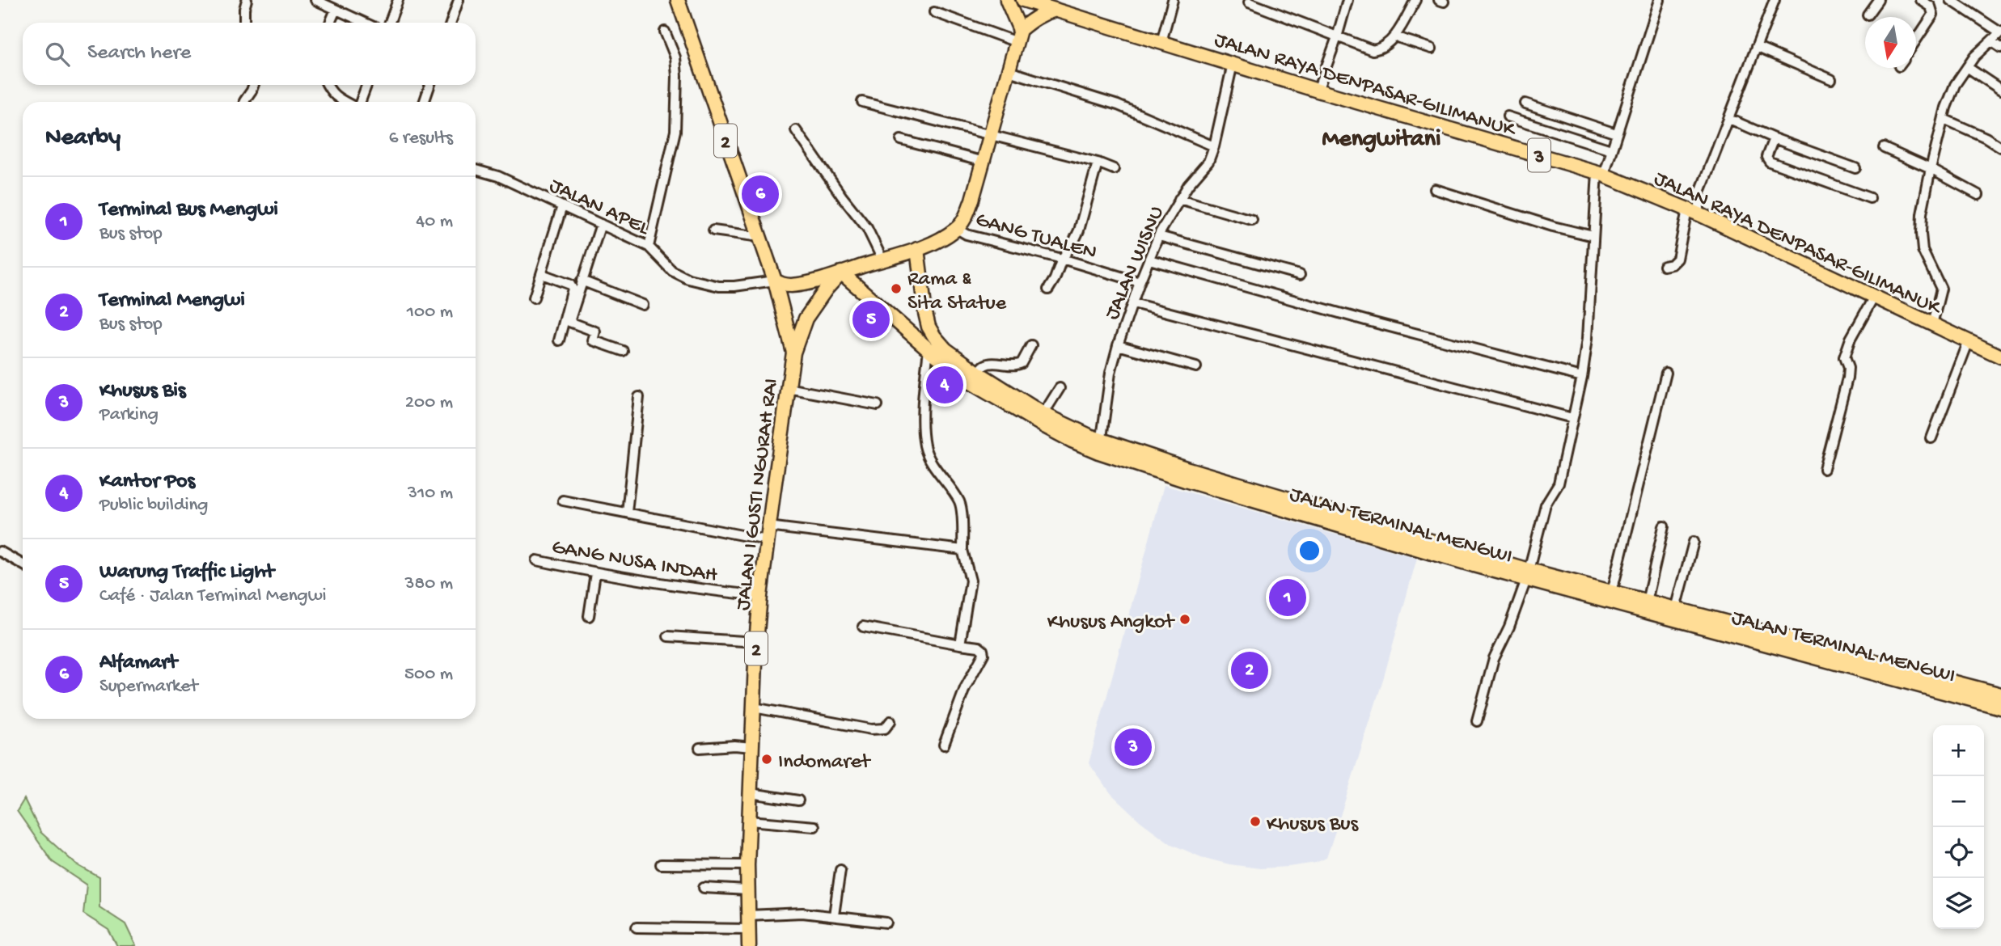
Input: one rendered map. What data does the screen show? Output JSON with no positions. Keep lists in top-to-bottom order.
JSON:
{
  "streets": {
    "highway": [
      "JALAN RAYA DENPASAR-GILIMANUK",
      "2",
      "3",
      "JALAN I GUSTI NGURAH RAI",
      "JALAN TERMINAL MENGWI"
    ],
    "street": [
      "JALAN APEL",
      "GANG TUALEN",
      "JALAN WISNU",
      "GANG NUSA INDAH"
    ]
  },
  "crossings": [
    ["JALAN RAYA DENPASAR-GILIMANUK", "JALAN WISNU"],
    ["2", "JALAN APEL"],
    ["2", "JALAN I GUSTI NGURAH RAI"],
    ["2", "JALAN TERMINAL MENGWI"],
    ["GANG TUALEN", "JALAN WISNU"],
    ["JALAN WISNU", "JALAN TERMINAL MENGWI"],
    ["JALAN I GUSTI NGURAH RAI", "GANG NUSA INDAH"]
  ],
  "districts": ["Mengwitani"],
  "places": [
    "Rama & Sita Statue",
    "Khusus Angkot",
    "Indomaret",
    "Khusus Bus"
  ],
  "north": "bottom",
  "page": {
    "search": "Search here",
    "heading": ["Nearby", "6 results"],
    "pins": [
      "6",
      "5",
      "4",
      "1",
      "2",
      "3"
    ],
    "list": [
      {
        "mark": "1",
        "name": "Terminal Bus Mengwi",
        "note": "Bus stop",
        "value": "40 m"
      },
      {
        "mark": "2",
        "name": "Terminal Mengwi",
        "note": "Bus stop",
        "value": "100 m"
      },
      {
        "mark": "3",
        "name": "Khusus Bis",
        "note": "Parking",
        "value": "200 m"
      },
      {
        "mark": "4",
        "name": "Kantor Pos",
        "note": "Public building",
        "value": "310 m"
      },
      {
        "mark": "5",
        "name": "Warung Traffic Light",
        "note": "Café · Jalan Terminal Mengwi",
        "value": "380 m"
      },
      {
        "mark": "6",
        "name": "Alfamart",
        "note": "Supermarket",
        "value": "500 m"
      }
    ],
    "map_buttons": ["+", "−"]
  }
}
